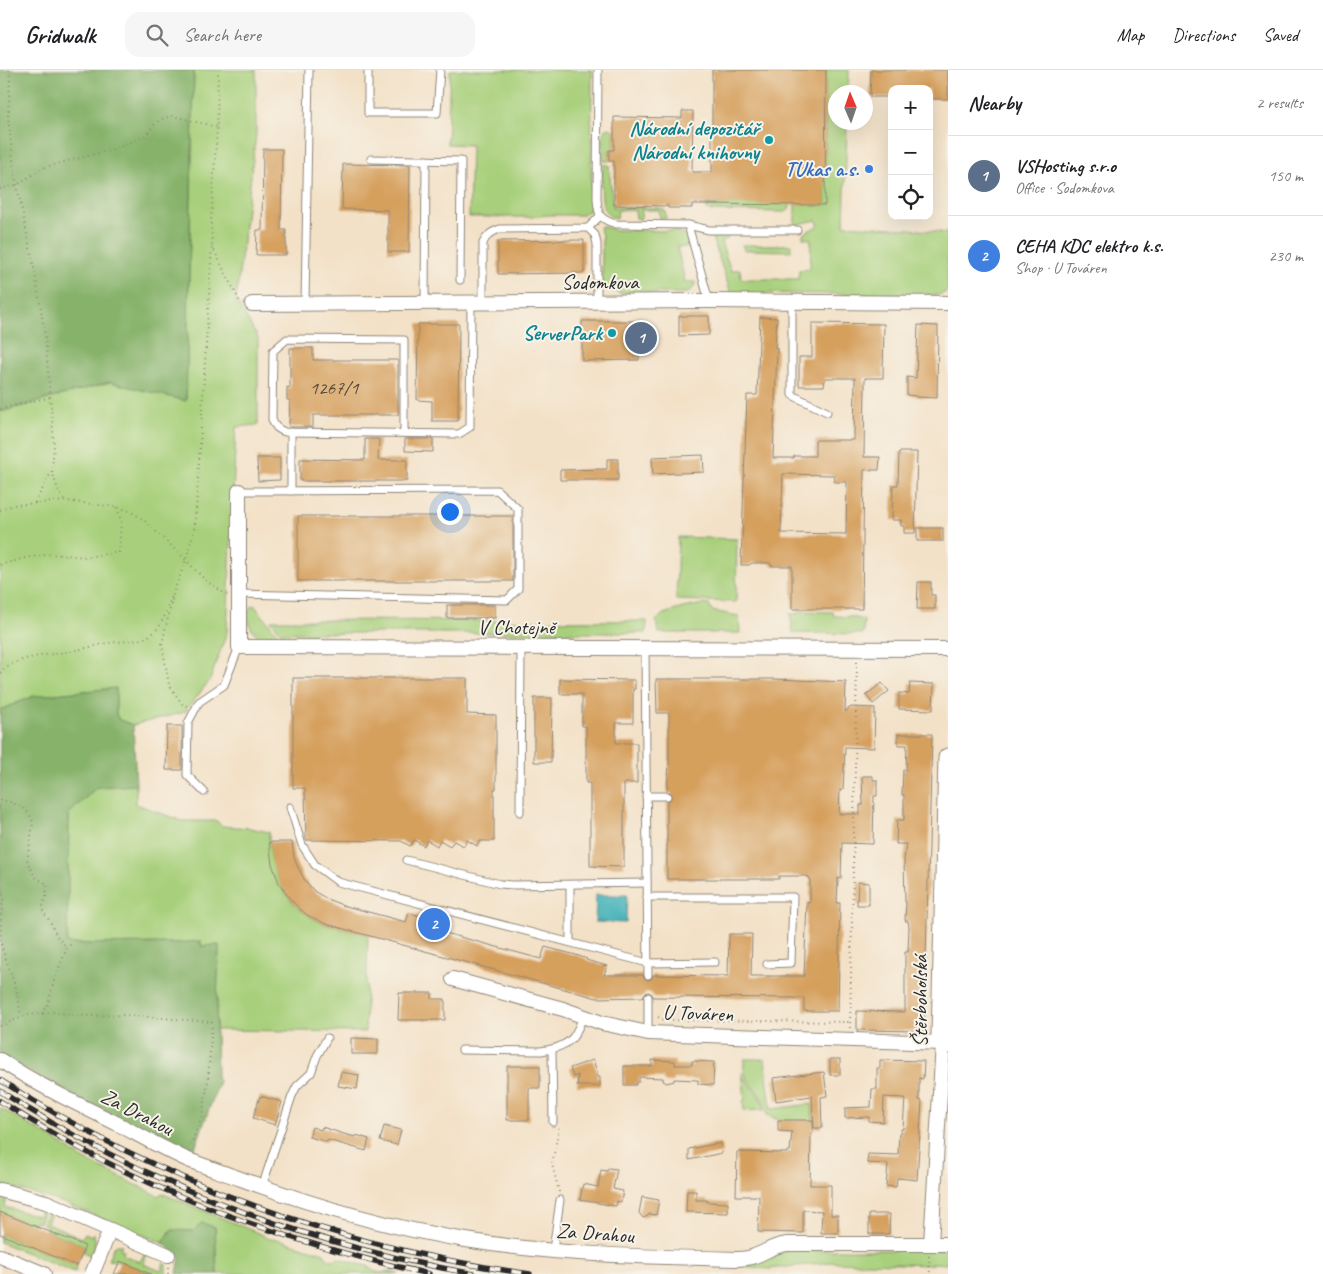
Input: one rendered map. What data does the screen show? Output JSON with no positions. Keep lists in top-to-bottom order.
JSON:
{
  "streets": {
    "street": [
      "Sodomkova",
      "V Chotejně",
      "Štěrboholská",
      "U Továren",
      "Za Drahou"
    ]
  },
  "crossings": [
    ["Štěrboholská", "U Továren"],
    ["Štěrboholská", "Za Drahou"]
  ],
  "places": ["Národní depozitář Národní knihovny", "TUkas a.s.", "ServerPark"],
  "house_numbers": ["1267/1"],
  "north": "top",
  "page": {
    "header": "Gridwalk",
    "search": "Search here",
    "nav": ["Map", "Directions", "Saved"],
    "heading": ["Nearby", "2 results"],
    "map_buttons": ["+", "−"],
    "list": [
      {
        "mark": "1",
        "name": "VSHosting s.r.o",
        "note": "Office · Sodomkova",
        "value": "150 m"
      },
      {
        "mark": "2",
        "name": "CEHA KDC elektro k.s.",
        "note": "Shop · U Továren",
        "value": "230 m"
      }
    ],
    "pins": ["1", "2"]
  }
}
